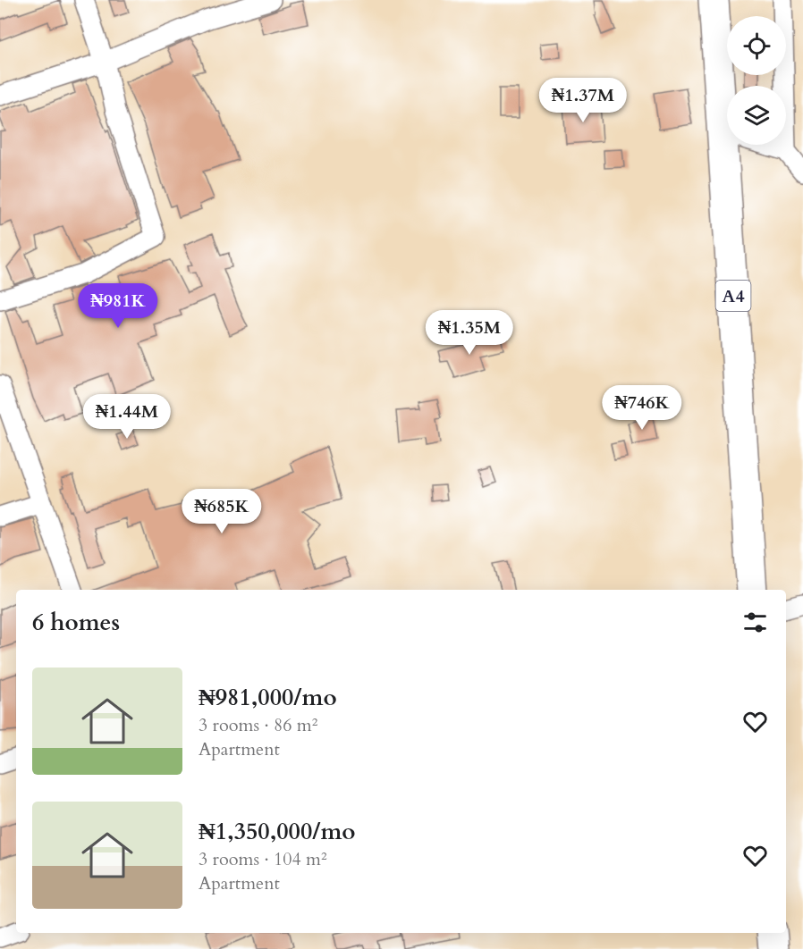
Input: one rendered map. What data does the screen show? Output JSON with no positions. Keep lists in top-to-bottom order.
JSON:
{
  "streets": {
    "highway": ["A4"]
  },
  "page": {
    "price": [
      "₦1.37M",
      "₦981K",
      "₦1.35M",
      "₦746K",
      "₦1.44M",
      "₦685K"
    ],
    "heading": "6 homes",
    "list": [
      {
        "name": "₦981,000/mo",
        "note": "3 rooms · 86 m² · Apartment"
      },
      {
        "name": "₦1,350,000/mo",
        "note": "3 rooms · 104 m² · Apartment"
      }
    ]
  }
}
